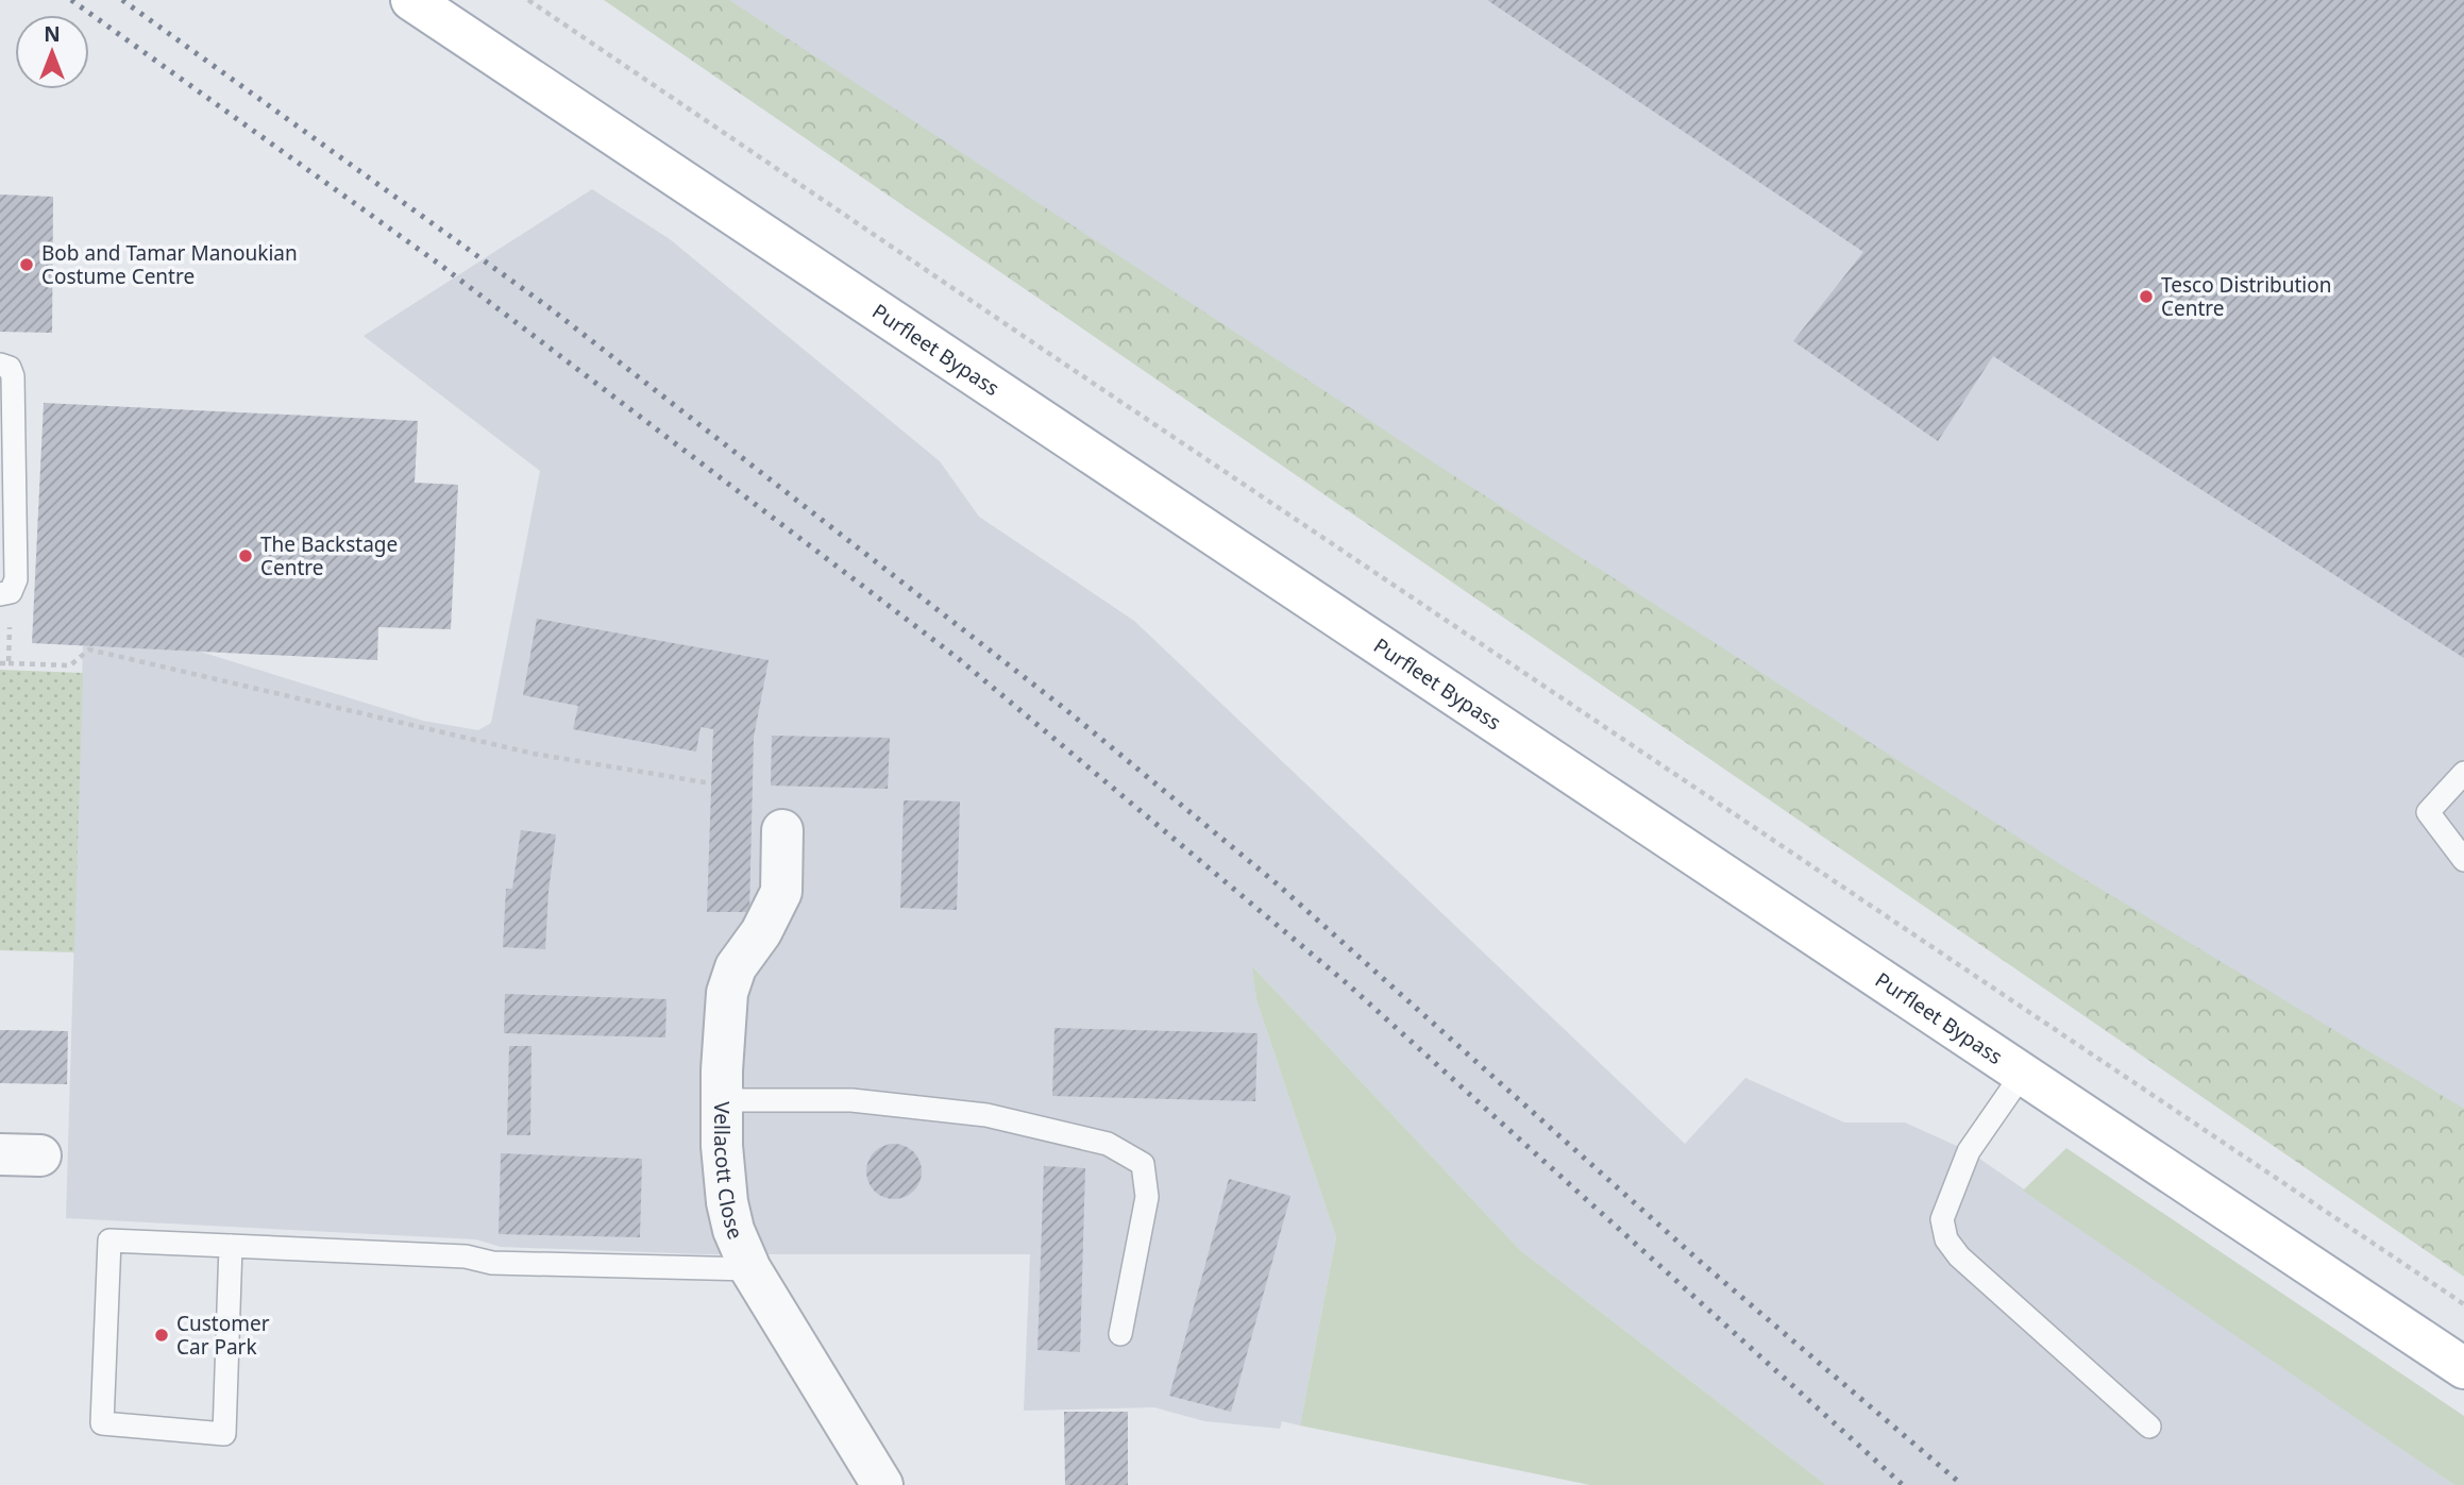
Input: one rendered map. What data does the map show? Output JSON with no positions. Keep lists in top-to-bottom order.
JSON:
{
  "streets": {
    "main road": ["Purfleet Bypass"],
    "street": ["Vellacott Close"]
  },
  "places": [
    "Bob and Tamar Manoukian Costume Centre",
    "Tesco Distribution Centre",
    "The Backstage Centre",
    "Customer Car Park"
  ],
  "north": "top"
}
